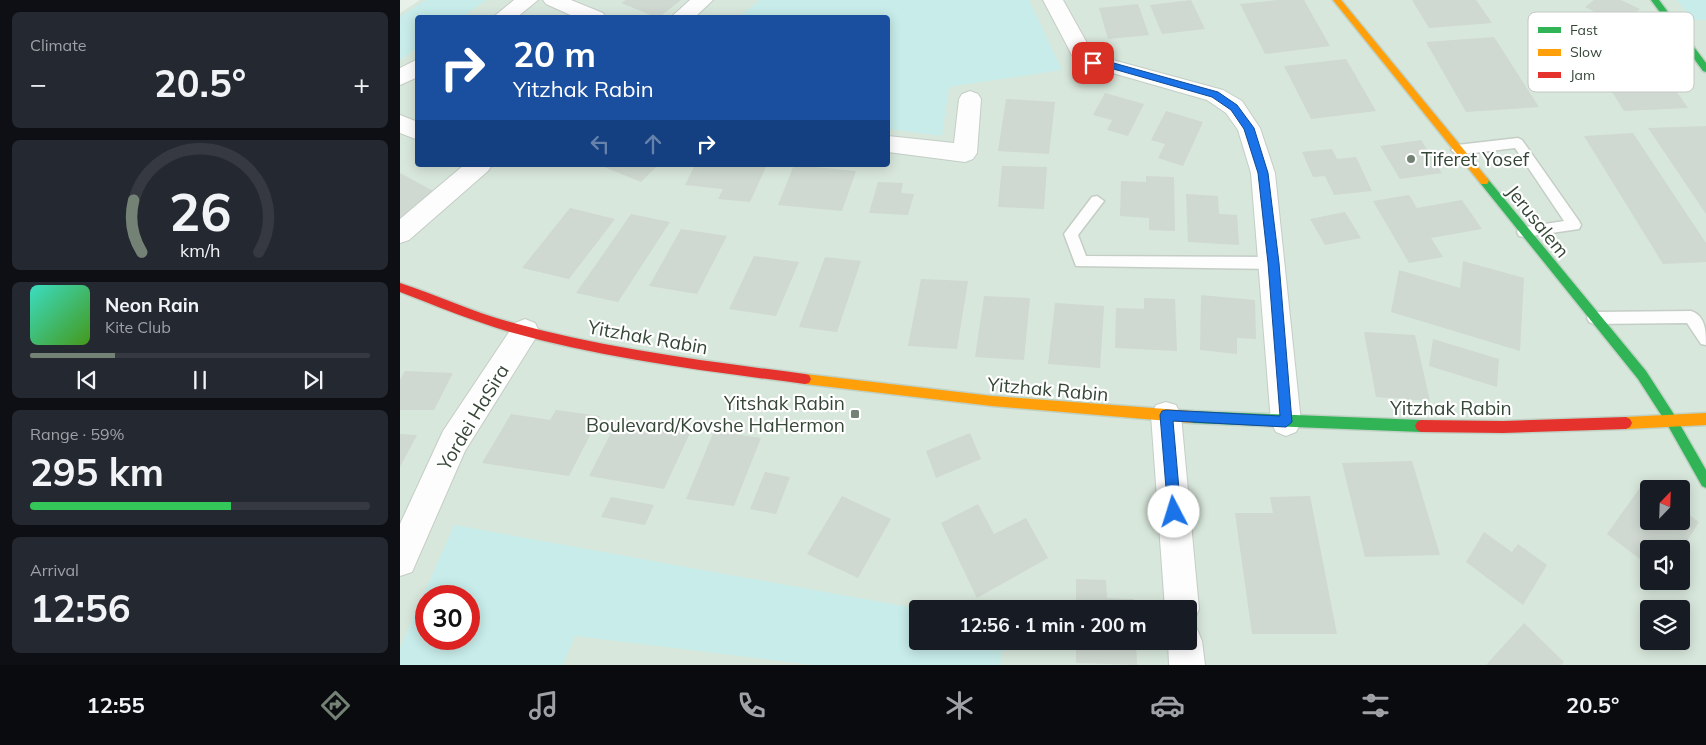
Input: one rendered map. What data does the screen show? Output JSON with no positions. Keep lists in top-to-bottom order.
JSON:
{
  "streets": {
    "street": ["Jerusalem", "Yitzhak Rabin", "Yordei HaSira"]
  },
  "crossings": [
    ["Jerusalem", "Yitzhak Rabin"],
    ["Yitzhak Rabin", "Yordei HaSira"]
  ],
  "places": {
    "other": ["Tiferet Yosef"],
    "transit": ["Yitshak Rabin Boulevard/Kovshe HaHermon"]
  },
  "legend": ["Fast", "Slow", "Jam"],
  "north": "top right",
  "page": {
    "tile": [
      "Climate",
      ["Range · 59%", "295 km"],
      ["Arrival", "12:56"]
    ],
    "turn": ["20 m", "Yitzhak Rabin"],
    "heat": ["−", "20.5°", "+"],
    "song": ["Neon Rain", "Kite Club"],
    "limit": "30",
    "trip": "12:56 · 1 min · 200 m",
    "tabs": ["12:55", "20.5°"],
    "gauge": ["26", "km/h"]
  }
}
